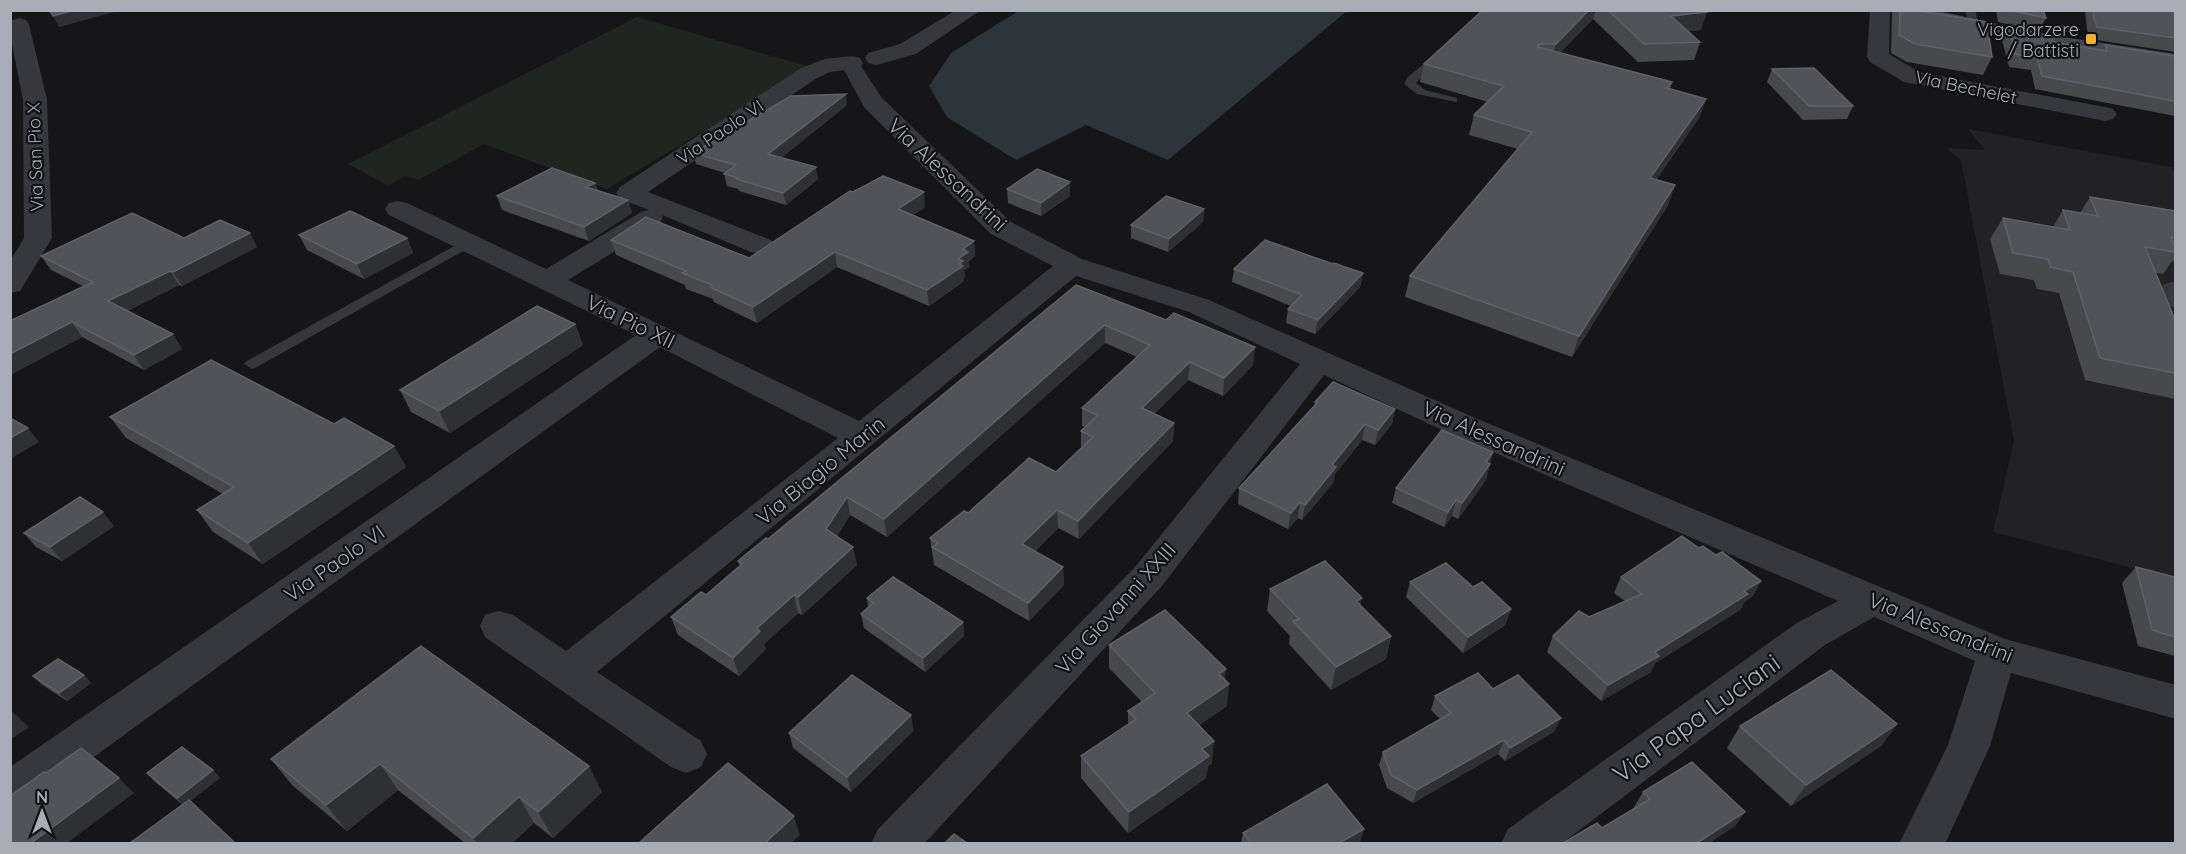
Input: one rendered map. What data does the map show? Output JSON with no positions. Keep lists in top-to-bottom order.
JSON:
{
  "streets": {
    "street": [
      "Via Bechelet",
      "Via Paolo VI",
      "Via San Pio X",
      "Via Alessandrini",
      "Via Pio XII",
      "Via Biagio Marin",
      "Via Giovanni XXIII",
      "Via Papa Luciani"
    ]
  },
  "crossings": [
    ["Via Paolo VI", "Via Alessandrini"],
    ["Via Paolo VI", "Via Pio XII"],
    ["Via Alessandrini", "Via Biagio Marin"],
    ["Via Alessandrini", "Via Giovanni XXIII"],
    ["Via Alessandrini", "Via Papa Luciani"],
    ["Via Pio XII", "Via Biagio Marin"]
  ],
  "places": {
    "transit": ["Vigodarzere / Battisti"]
  },
  "north": "top"
}
